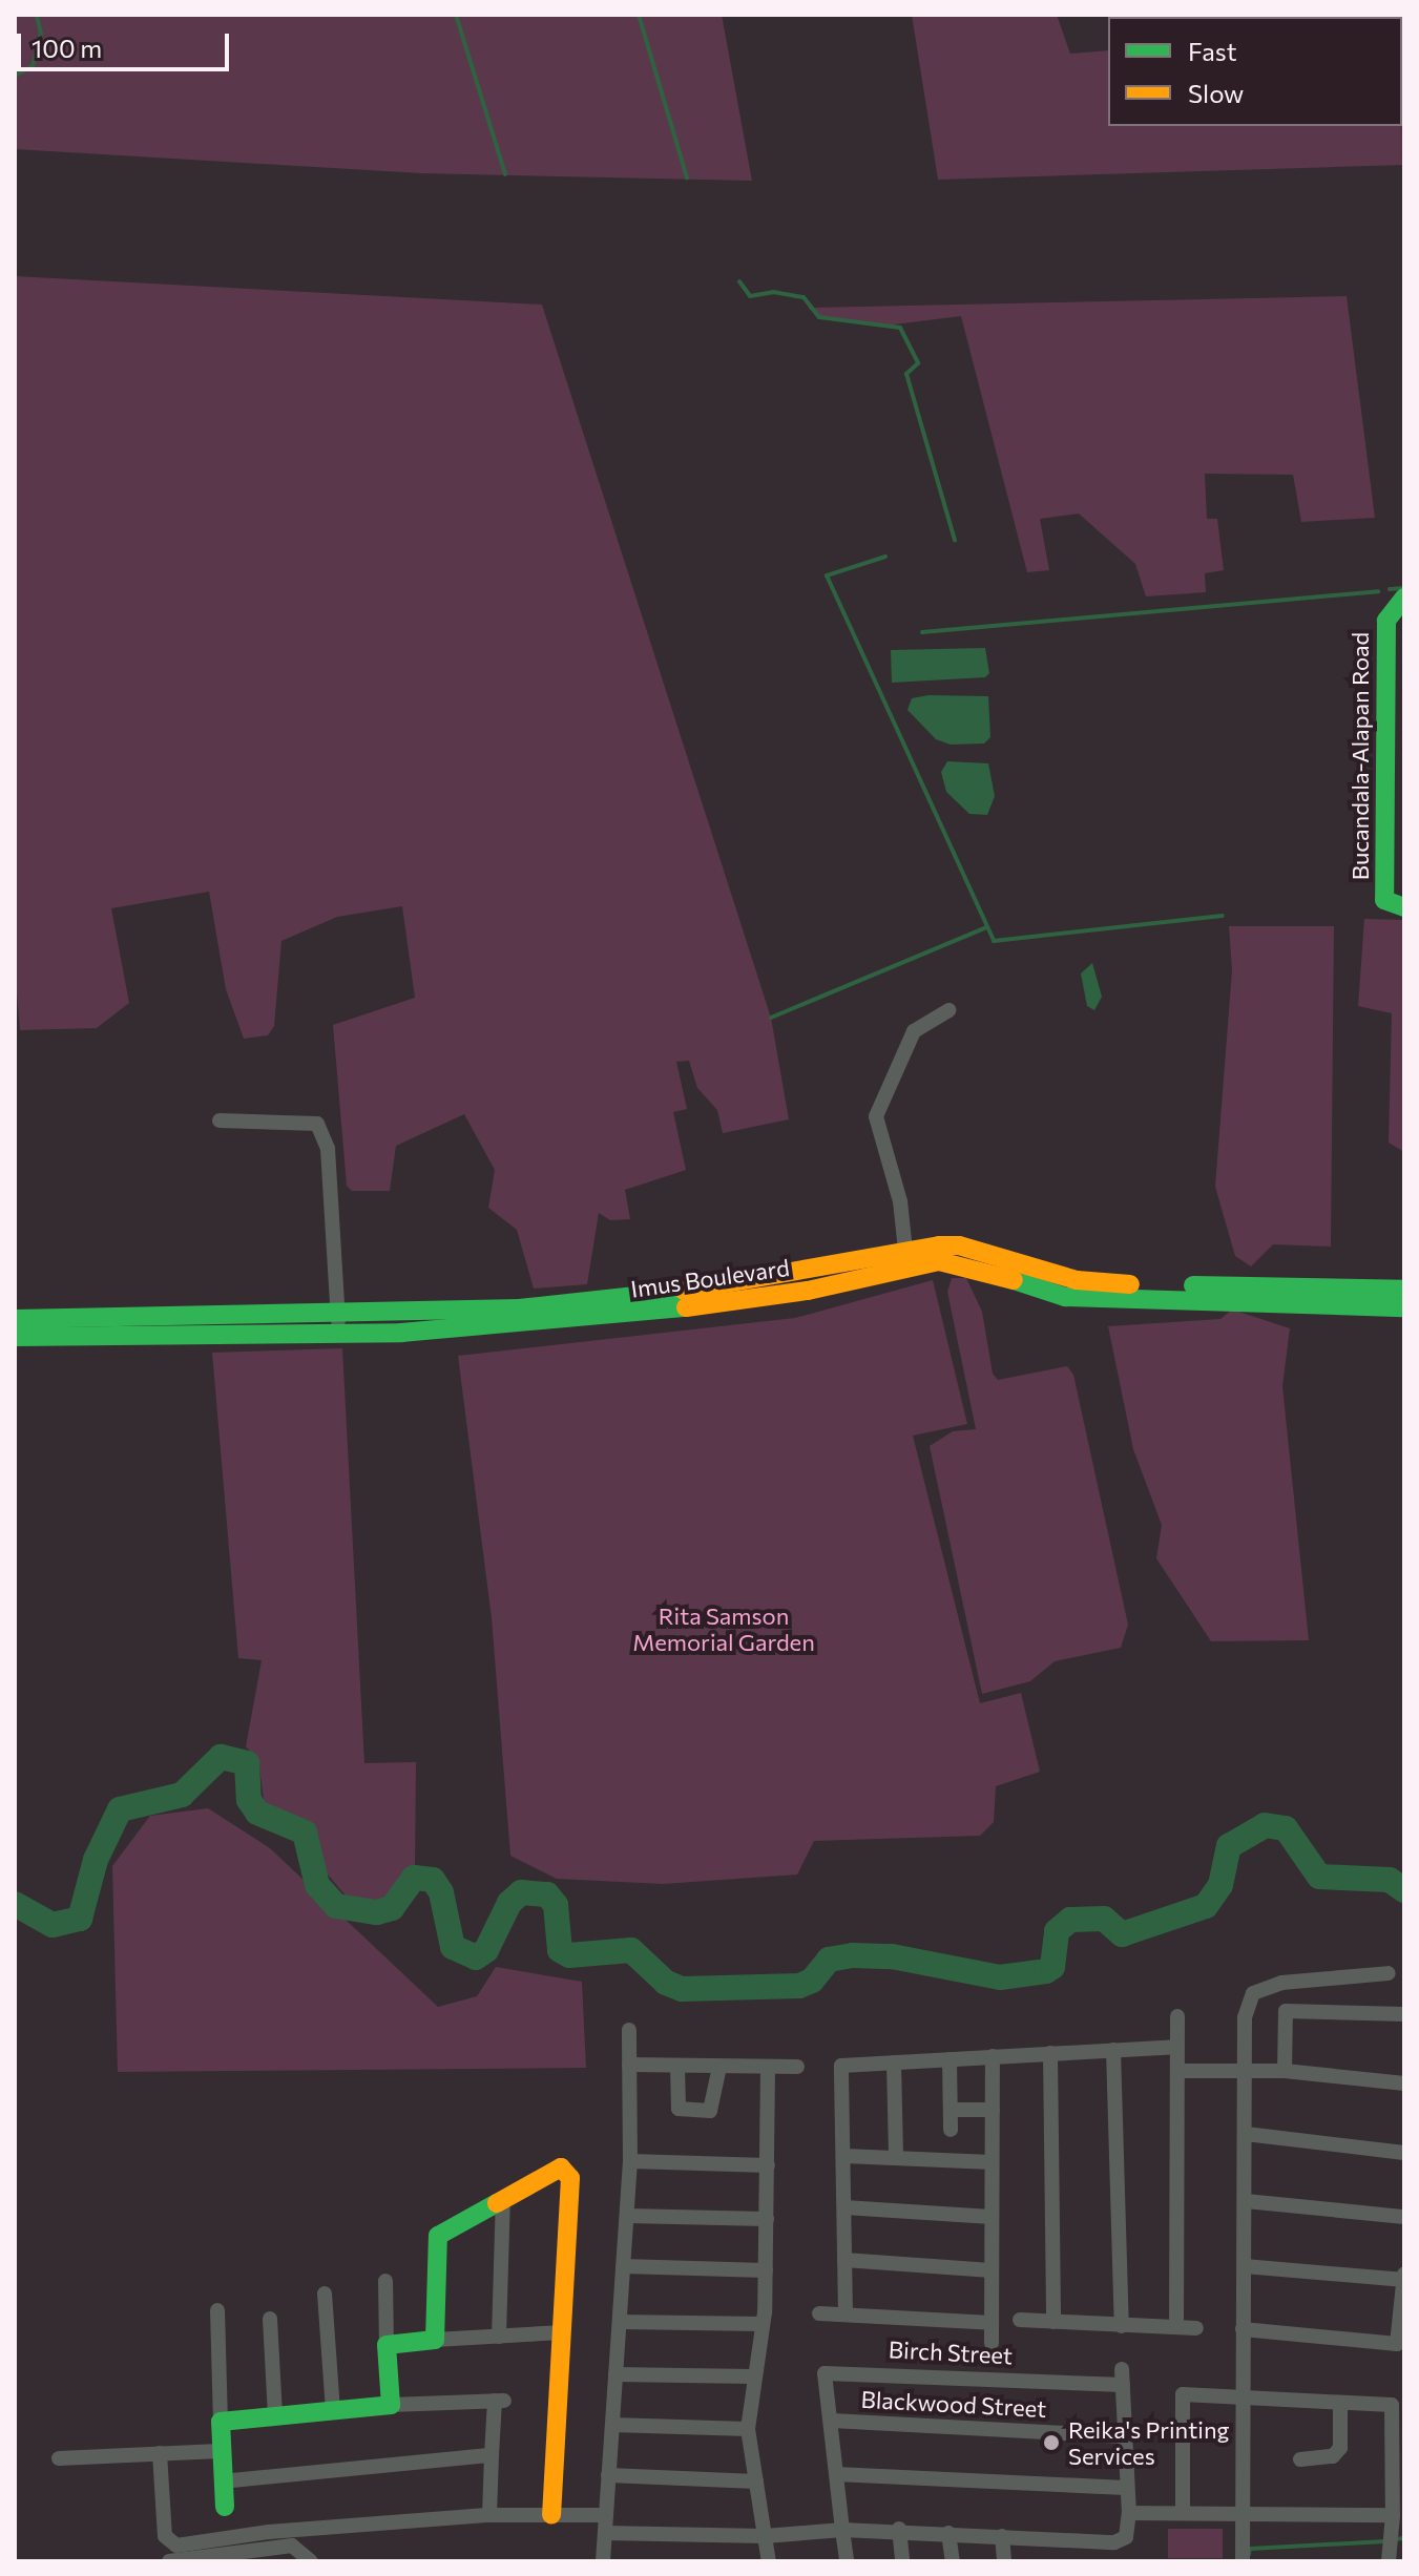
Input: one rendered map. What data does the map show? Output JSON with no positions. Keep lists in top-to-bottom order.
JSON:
{
  "streets": {
    "main road": ["Bucandala-Alapan Road", "Imus Boulevard"],
    "street": ["Birch Street", "Blackwood Street"]
  },
  "crossings": [
    ["Birch Street", "Blackwood Street"]
  ],
  "parks": ["Rita Samson Memorial Garden"],
  "places": ["Reika's Printing Services"],
  "legend": ["Fast", "Slow"],
  "scale_bar": "100 m"
}
